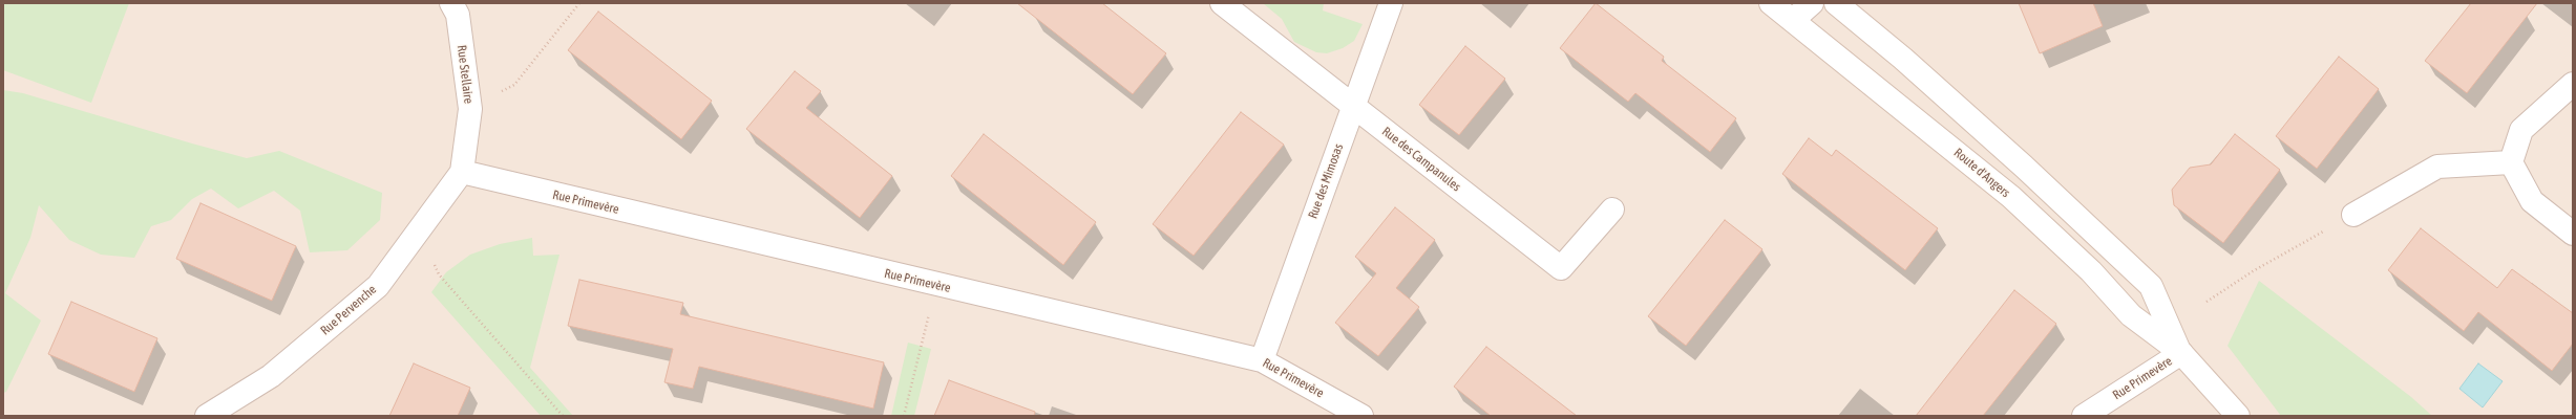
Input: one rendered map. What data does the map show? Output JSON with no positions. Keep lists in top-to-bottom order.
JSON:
{
  "streets": {
    "street": [
      "Rue Stellaire",
      "Rue des Campanules",
      "Route d'Angers",
      "Rue des Mimosas",
      "Rue Primevère",
      "Rue Pervenche"
    ]
  },
  "crossings": [
    ["Rue Stellaire", "Rue Primevère"],
    ["Rue Stellaire", "Rue Pervenche"],
    ["Rue des Campanules", "Rue des Mimosas"],
    ["Route d'Angers", "Rue Primevère"],
    ["Rue des Mimosas", "Rue Primevère"],
    ["Rue Primevère", "Rue Pervenche"]
  ]
}
